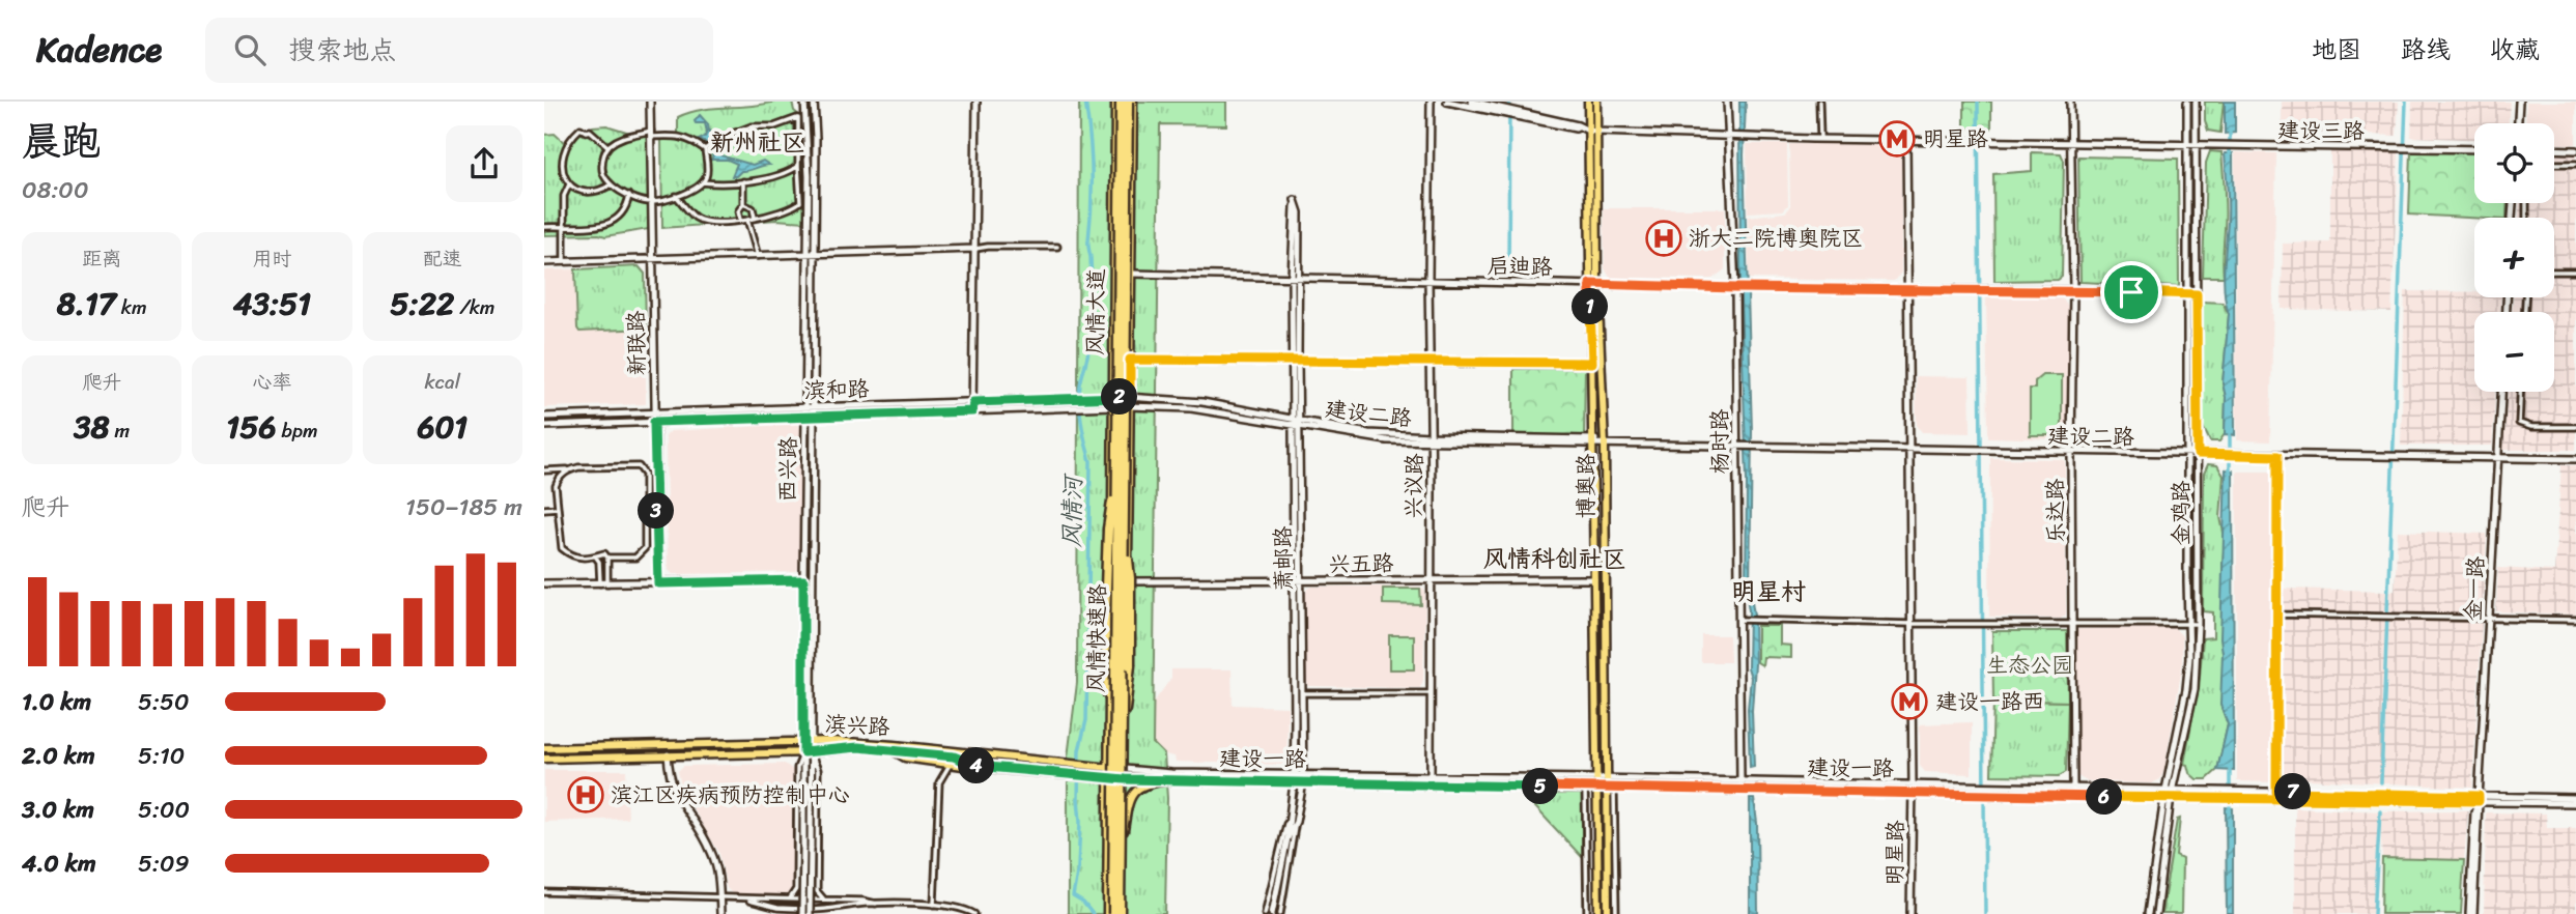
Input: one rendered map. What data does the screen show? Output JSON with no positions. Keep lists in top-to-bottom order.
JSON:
{
  "streets": {
    "highway": ["风情快速路"],
    "main road": [
      "建设三路",
      "启迪路",
      "风情大道",
      "新联路",
      "滨和路",
      "建设二路",
      "杨时路",
      "西兴路",
      "兴议路",
      "博奥路",
      "乐达路",
      "金鸡路",
      "兴五路",
      "金一路",
      "滨兴路",
      "建设一路",
      "明星路"
    ]
  },
  "crossings": [
    ["建设三路", "杨时路"],
    ["建设三路", "博奥路"],
    ["建设三路", "乐达路"],
    ["建设三路", "金鸡路"],
    ["建设三路", "明星路"],
    ["启迪路", "风情大道"],
    ["启迪路", "杨时路"],
    ["启迪路", "兴议路"],
    ["启迪路", "博奥路"],
    ["启迪路", "乐达路"],
    ["启迪路", "金鸡路"],
    ["启迪路", "明星路"],
    ["风情大道", "滨和路"],
    ["风情大道", "建设二路"],
    ["风情大道", "兴五路"],
    ["风情大道", "风情快速路"],
    ["风情大道", "滨兴路"],
    ["风情大道", "建设一路"],
    ["新联路", "滨和路"],
    ["滨和路", "建设二路"],
    ["滨和路", "西兴路"],
    ["建设二路", "杨时路"],
    ["建设二路", "兴议路"],
    ["建设二路", "博奥路"],
    ["建设二路", "乐达路"],
    ["建设二路", "金鸡路"],
    ["建设二路", "金一路"],
    ["建设二路", "明星路"],
    ["杨时路", "建设一路"],
    ["西兴路", "滨兴路"],
    ["兴议路", "兴五路"],
    ["兴议路", "建设一路"],
    ["博奥路", "兴五路"],
    ["博奥路", "建设一路"],
    ["乐达路", "建设一路"],
    ["金鸡路", "建设一路"],
    ["金一路", "建设一路"],
    ["滨兴路", "建设一路"],
    ["建设一路", "明星路"]
  ],
  "districts": ["新州社区", "风情科创社区", "明星村"],
  "water": ["风情河"],
  "parks": ["生态公园"],
  "places": {
    "metro station": ["明星路", "建设一路西"],
    "hospital": ["浙大二院博奥院区", "滨江区疾病预防控制中心"]
  },
  "page": {
    "header": "Kadence",
    "search": "搜索地点",
    "nav": ["地图", "路线", "收藏"],
    "heading": ["晨跑", "08:00"],
    "map_buttons": ["+", "−"],
    "stats": [
      ["距离", "8.17 km"],
      ["用时", "43:51"],
      ["配速", "5:22 /km"],
      ["爬升", "38 m"],
      ["心率", "156 bpm"],
      ["kcal", "601"]
    ],
    "pins": [
      "1",
      "2",
      "3",
      "4",
      "5",
      "7",
      "6"
    ],
    "chart": ["爬升", "150–185 m"],
    "list": [
      {
        "name": "1.0 km",
        "note": "5:50"
      },
      {
        "name": "2.0 km",
        "note": "5:10"
      },
      {
        "name": "3.0 km",
        "note": "5:00"
      },
      {
        "name": "4.0 km",
        "note": "5:09"
      }
    ]
  }
}
